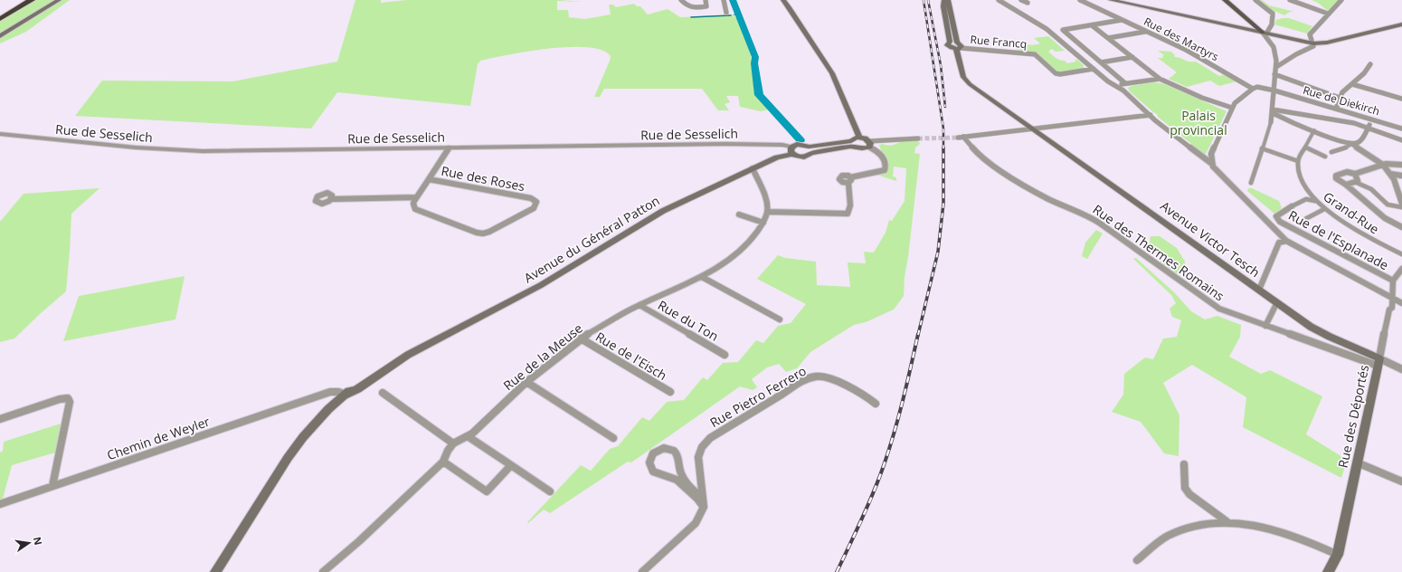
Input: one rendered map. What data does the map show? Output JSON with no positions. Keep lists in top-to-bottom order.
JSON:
{
  "streets": {
    "main road": ["Avenue du Général Patton", "Avenue Victor Tesch", "Rue des Déportés"],
    "street": [
      "Rue des Martyrs",
      "Rue Francq",
      "Rue de Diekirch",
      "Rue de Sesselich",
      "Rue des Roses",
      "Grand-Rue",
      "Rue de l'Esplanade",
      "Rue des Thermes Romains",
      "Rue du Ton",
      "Rue de l'Eisch",
      "Rue de la Meuse",
      "Rue Pietro Ferrero",
      "Chemin de Weyler"
    ]
  },
  "crossings": [
    ["Rue des Martyrs", "Rue de Diekirch"],
    ["Rue Francq", "Avenue Victor Tesch"],
    ["Rue de Sesselich", "Rue des Roses"],
    ["Rue de Sesselich", "Avenue du Général Patton"],
    ["Avenue du Général Patton", "Rue de la Meuse"],
    ["Avenue du Général Patton", "Chemin de Weyler"],
    ["Avenue Victor Tesch", "Rue des Thermes Romains"],
    ["Avenue Victor Tesch", "Rue des Déportés"],
    ["Rue de l'Esplanade", "Rue des Déportés"],
    ["Rue du Ton", "Rue de la Meuse"],
    ["Rue de l'Eisch", "Rue de la Meuse"]
  ],
  "parks": ["Palais provincial"],
  "north": "right"
}
